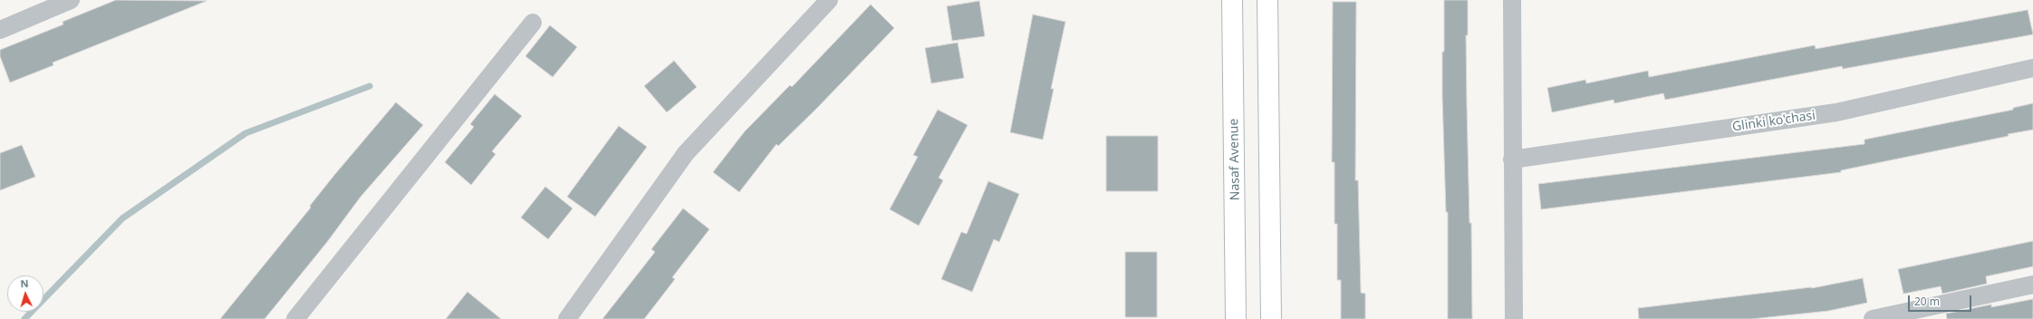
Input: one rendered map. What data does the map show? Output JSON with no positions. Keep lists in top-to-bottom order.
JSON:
{
  "streets": {
    "main road": ["Nasaf Avenue"],
    "street": ["Glinki ko'chasi"]
  },
  "scale_bar": "20 m",
  "north": "top"
}
